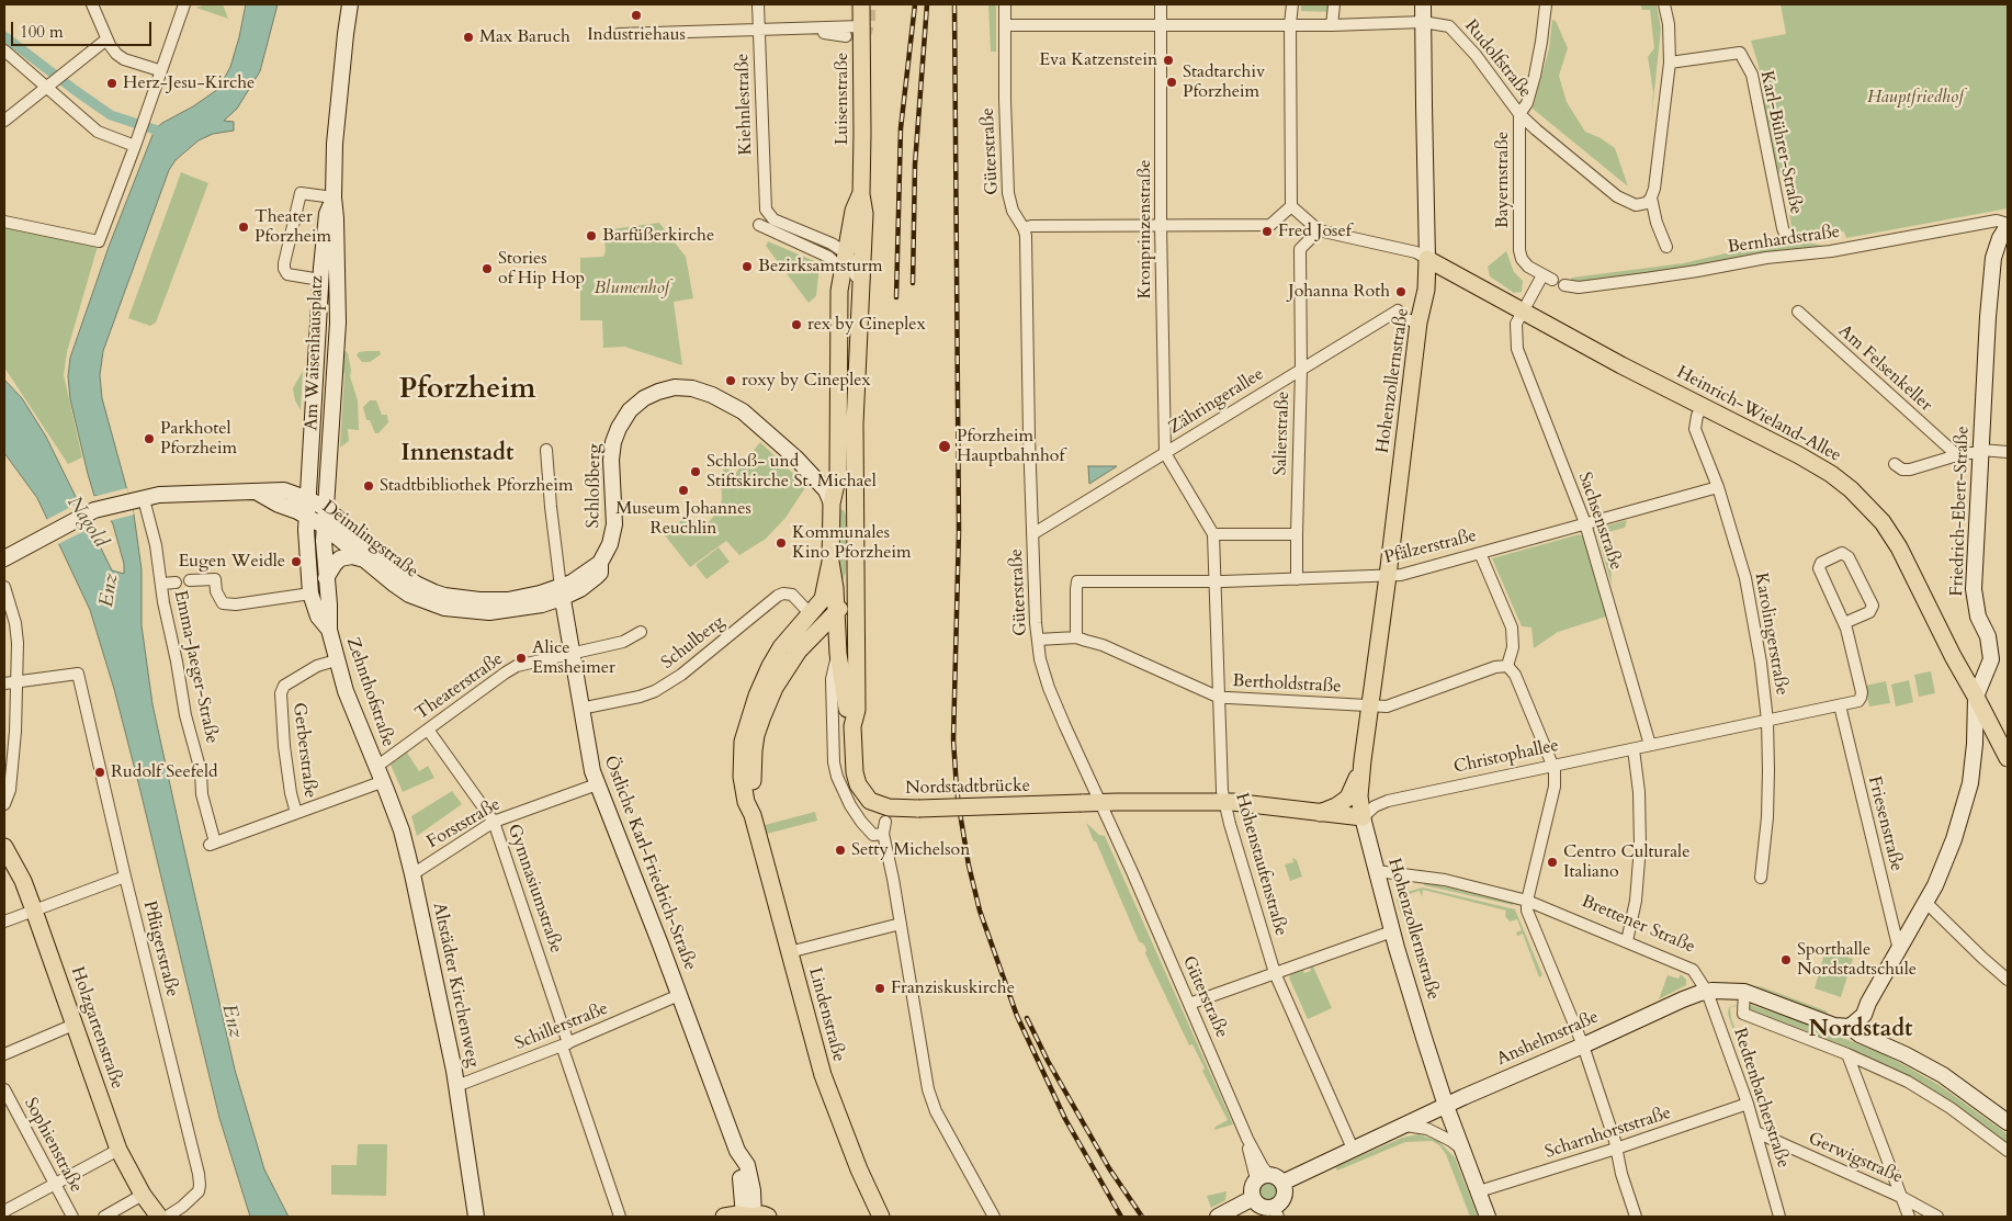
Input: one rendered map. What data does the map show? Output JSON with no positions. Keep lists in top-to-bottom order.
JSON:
{
  "streets": {
    "main road": [
      "Luisenstraße",
      "Am Waisenhausplatz",
      "Hohenzollernstraße",
      "Heinrich-Wieland-Allee",
      "Schloßberg",
      "Friedrich-Ebert-Straße",
      "Deimlingstraße",
      "Zehnthofstraße",
      "Nordstadtbrücke",
      "Östliche Karl-Friedrich-Straße",
      "Altstädter Kirchenweg",
      "Lindenstraße",
      "Holzgartenstraße",
      "Anshelmstraße"
    ],
    "street": [
      "Rudolfstraße",
      "Kiehnlestraße",
      "Karl-Bührer-Straße",
      "Güterstraße",
      "Bayernstraße",
      "Kronprinzenstraße",
      "Bernhardstraße",
      "Am Felsenkeller",
      "Zähringerallee",
      "Salierstraße",
      "Sachsenstraße",
      "Pfälzerstraße",
      "Karolingerstraße",
      "Schulberg",
      "Emma-Jaeger-Straße",
      "Bertholdstraße",
      "Theaterstraße",
      "Gerberstraße",
      "Christophallee",
      "Forststraße",
      "Friesenstraße",
      "Hohenstaufenstraße",
      "Gymnasiumstraße",
      "Brettener Straße",
      "Pflügerstraße",
      "Schillerstraße",
      "Redtenbacherstraße",
      "Scharnhorststraße",
      "Sophienstraße",
      "Gerwigstraße"
    ]
  },
  "crossings": [
    ["Rudolfstraße", "Güterstraße"],
    ["Rudolfstraße", "Bayernstraße"],
    ["Rudolfstraße", "Kronprinzenstraße"],
    ["Rudolfstraße", "Hohenzollernstraße"],
    ["Luisenstraße", "Kiehnlestraße"],
    ["Luisenstraße", "Schloßberg"],
    ["Luisenstraße", "Nordstadtbrücke"],
    ["Luisenstraße", "Lindenstraße"],
    ["Güterstraße", "Zähringerallee"],
    ["Güterstraße", "Bertholdstraße"],
    ["Güterstraße", "Nordstadtbrücke"],
    ["Güterstraße", "Anshelmstraße"],
    ["Bayernstraße", "Heinrich-Wieland-Allee"],
    ["Bayernstraße", "Sachsenstraße"],
    ["Kronprinzenstraße", "Zähringerallee"],
    ["Kronprinzenstraße", "Hohenstaufenstraße"],
    ["Bernhardstraße", "Friedrich-Ebert-Straße"],
    ["Am Waisenhausplatz", "Deimlingstraße"],
    ["Am Waisenhausplatz", "Zehnthofstraße"],
    ["Hohenzollernstraße", "Zähringerallee"],
    ["Hohenzollernstraße", "Heinrich-Wieland-Allee"],
    ["Hohenzollernstraße", "Pfälzerstraße"],
    ["Hohenzollernstraße", "Bertholdstraße"],
    ["Hohenzollernstraße", "Christophallee"],
    ["Hohenzollernstraße", "Brettener Straße"],
    ["Hohenzollernstraße", "Anshelmstraße"],
    ["Hohenzollernstraße", "Scharnhorststraße"],
    ["Zähringerallee", "Salierstraße"],
    ["Zähringerallee", "Hohenstaufenstraße"],
    ["Heinrich-Wieland-Allee", "Friedrich-Ebert-Straße"],
    ["Heinrich-Wieland-Allee", "Sachsenstraße"],
    ["Heinrich-Wieland-Allee", "Karolingerstraße"],
    ["Salierstraße", "Pfälzerstraße"],
    ["Schloßberg", "Deimlingstraße"],
    ["Schloßberg", "Östliche Karl-Friedrich-Straße"],
    ["Friedrich-Ebert-Straße", "Friesenstraße"],
    ["Sachsenstraße", "Pfälzerstraße"],
    ["Sachsenstraße", "Christophallee"],
    ["Deimlingstraße", "Emma-Jaeger-Straße"],
    ["Deimlingstraße", "Zehnthofstraße"],
    ["Deimlingstraße", "Östliche Karl-Friedrich-Straße"],
    ["Pfälzerstraße", "Karolingerstraße"],
    ["Pfälzerstraße", "Bertholdstraße"],
    ["Pfälzerstraße", "Hohenstaufenstraße"],
    ["Karolingerstraße", "Christophallee"],
    ["Schulberg", "Östliche Karl-Friedrich-Straße"],
    ["Schulberg", "Lindenstraße"],
    ["Emma-Jaeger-Straße", "Gerberstraße"],
    ["Bertholdstraße", "Hohenstaufenstraße"],
    ["Theaterstraße", "Zehnthofstraße"],
    ["Theaterstraße", "Östliche Karl-Friedrich-Straße"],
    ["Theaterstraße", "Gymnasiumstraße"],
    ["Theaterstraße", "Altstädter Kirchenweg"],
    ["Zehnthofstraße", "Gerberstraße"],
    ["Zehnthofstraße", "Altstädter Kirchenweg"],
    ["Christophallee", "Friesenstraße"],
    ["Forststraße", "Östliche Karl-Friedrich-Straße"],
    ["Forststraße", "Gymnasiumstraße"],
    ["Forststraße", "Altstädter Kirchenweg"],
    ["Östliche Karl-Friedrich-Straße", "Schillerstraße"],
    ["Hohenstaufenstraße", "Anshelmstraße"],
    ["Gymnasiumstraße", "Schillerstraße"],
    ["Brettener Straße", "Anshelmstraße"],
    ["Brettener Straße", "Redtenbacherstraße"],
    ["Altstädter Kirchenweg", "Schillerstraße"],
    ["Anshelmstraße", "Redtenbacherstraße"],
    ["Redtenbacherstraße", "Scharnhorststraße"],
    ["Redtenbacherstraße", "Gerwigstraße"]
  ],
  "districts": ["Pforzheim", "Innenstadt", "Nordstadt"],
  "water": ["Nagold", "Enz"],
  "parks": ["Hauptfriedhof", "Blumenhof"],
  "places": [
    "Industriehaus",
    "Max Baruch",
    "Eva Katzenstein",
    "Stadtarchiv Pforzheim",
    "Herz-Jesu-Kirche",
    "Theater Pforzheim",
    "Fred Josef",
    "Barfüßerkirche",
    "Bezirksamtsturm",
    "Stories of Hip Hop",
    "Johanna Roth",
    "rex by Cineplex",
    "roxy by Cineplex",
    "Parkhotel Pforzheim",
    "Pforzheim Hauptbahnhof",
    "Schloß- und Stiftskirche St. Michael",
    "Stadtbibliothek Pforzheim",
    "Museum Johannes Reuchlin",
    "Kommunales Kino Pforzheim",
    "Eugen Weidle",
    "Alice Emsheimer",
    "Rudolf Seefeld",
    "Setty Michelson",
    "Centro Culturale Italiano",
    "Sporthalle Nordstadtschule",
    "Franziskuskirche"
  ],
  "scale_bar": "100 m"
}
